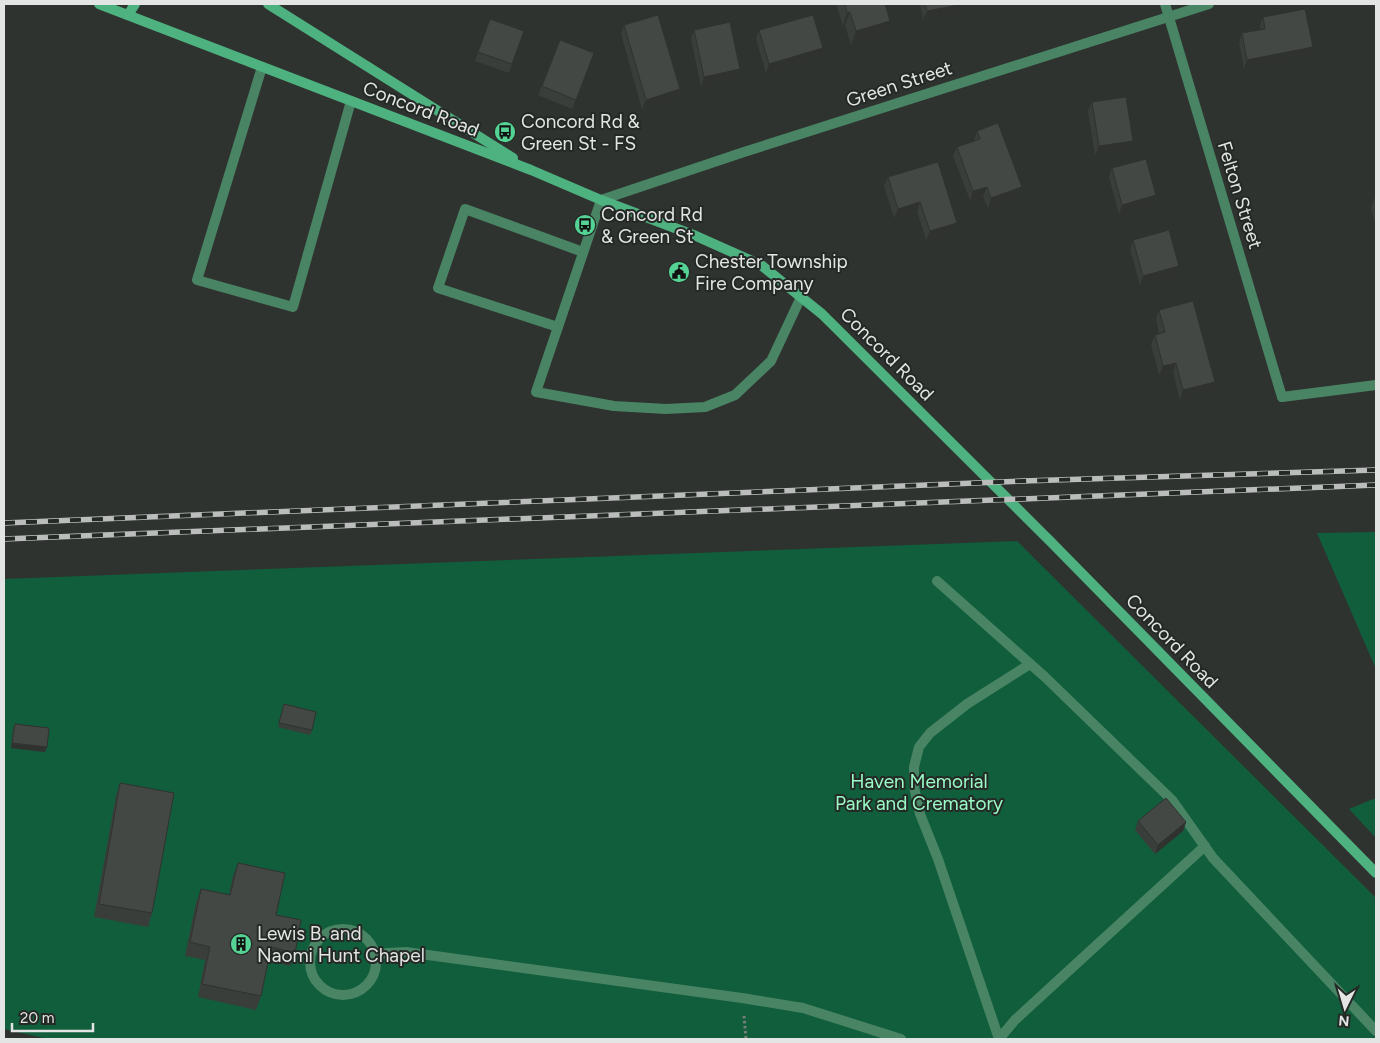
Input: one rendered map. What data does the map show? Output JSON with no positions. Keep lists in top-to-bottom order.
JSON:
{
  "streets": {
    "main road": ["Concord Road"],
    "street": ["Green Street", "Felton Street"]
  },
  "crossings": [
    ["Green Street", "Concord Road"],
    ["Green Street", "Felton Street"]
  ],
  "parks": ["Haven Memorial Park and Crematory"],
  "places": {
    "bus stop": ["Concord Rd & Green St - FS", "Concord Rd & Green St"],
    "public building": ["Chester Township Fire Company"],
    "building": ["Lewis B. and Naomi Hunt Chapel"]
  },
  "scale_bar": "20 m",
  "north": "bottom"
}
